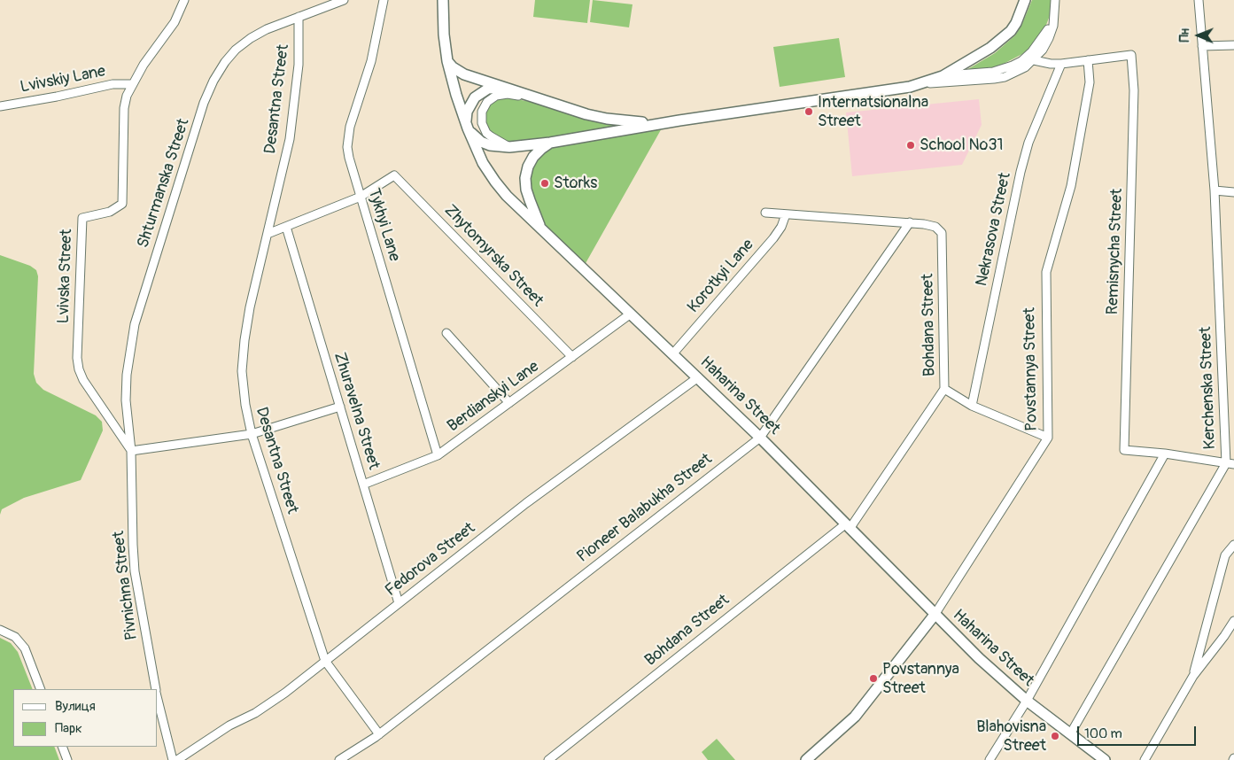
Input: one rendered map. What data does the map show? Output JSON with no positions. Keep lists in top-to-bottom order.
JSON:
{
  "streets": {
    "street": [
      "Lvivskiy Lane",
      "Desantna Street",
      "Shturmanska Street",
      "Tykhyi Lane",
      "Nekrasova Street",
      "Remisnycha Street",
      "Zhytomyrska Street",
      "Lvivska Street",
      "Korotkyi Lane",
      "Bohdana Street",
      "Povstannya Street",
      "Kerchenska Street",
      "Haharina Street",
      "Berdianskyi Lane",
      "Zhuravelna Street",
      "Pioneer Balabukha Street",
      "Fedorova Street",
      "Pivnichna Street"
    ]
  },
  "crossings": [
    ["Lvivskiy Lane", "Lvivska Street"],
    ["Desantna Street", "Shturmanska Street"],
    ["Desantna Street", "Pioneer Balabukha Street"],
    ["Desantna Street", "Fedorova Street"],
    ["Shturmanska Street", "Lvivska Street"],
    ["Shturmanska Street", "Pivnichna Street"],
    ["Tykhyi Lane", "Zhytomyrska Street"],
    ["Tykhyi Lane", "Berdianskyi Lane"],
    ["Remisnycha Street", "Povstannya Street"],
    ["Zhytomyrska Street", "Berdianskyi Lane"],
    ["Lvivska Street", "Pivnichna Street"],
    ["Korotkyi Lane", "Haharina Street"],
    ["Bohdana Street", "Haharina Street"],
    ["Bohdana Street", "Pioneer Balabukha Street"],
    ["Povstannya Street", "Haharina Street"],
    ["Kerchenska Street", "Haharina Street"],
    ["Haharina Street", "Berdianskyi Lane"],
    ["Haharina Street", "Pioneer Balabukha Street"],
    ["Haharina Street", "Fedorova Street"],
    ["Berdianskyi Lane", "Zhuravelna Street"],
    ["Zhuravelna Street", "Fedorova Street"]
  ],
  "places": [
    "Internatsionalna Street",
    "School №31",
    "Storks",
    "Povstannya Street",
    "Blahovisna Street"
  ],
  "legend": ["Вулиця", "Парк"],
  "scale_bar": "100 m",
  "north": "left"
}
